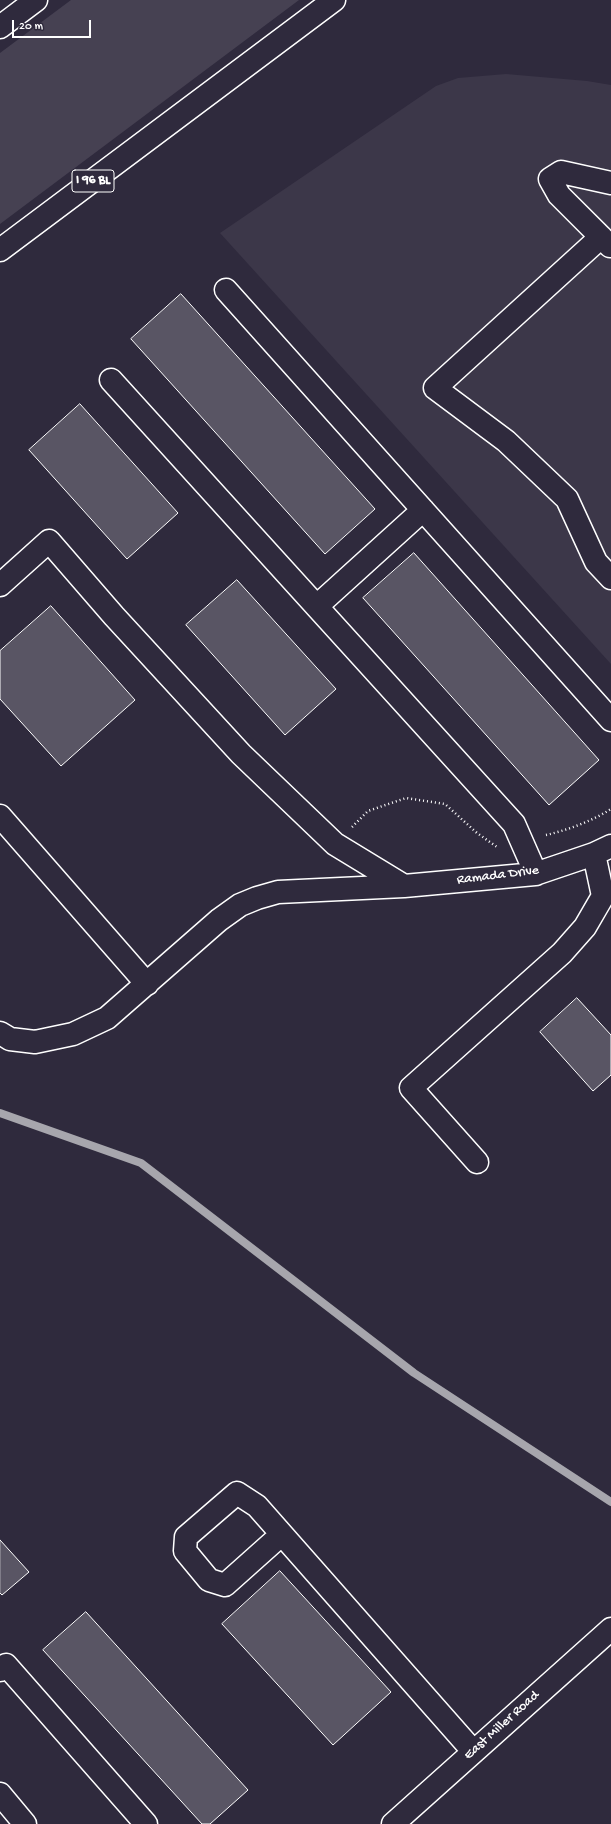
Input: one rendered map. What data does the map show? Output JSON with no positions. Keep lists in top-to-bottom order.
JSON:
{
  "streets": {
    "main road": ["I 96 BL", "Ramada Drive", "East Miller Road"]
  },
  "scale_bar": "20 m"
}
